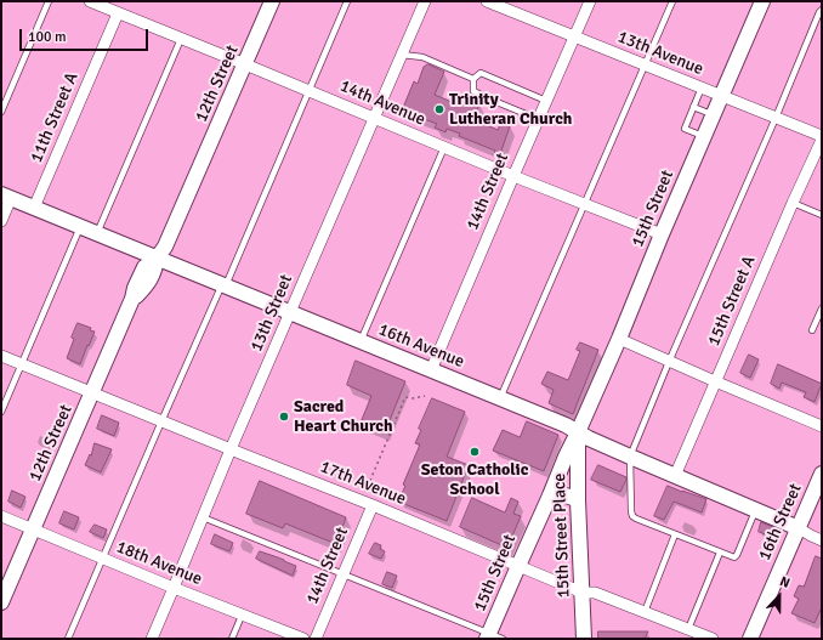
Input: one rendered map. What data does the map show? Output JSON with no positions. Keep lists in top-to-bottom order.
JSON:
{
  "streets": {
    "street": [
      "13th Avenue",
      "12th Street",
      "14th Avenue",
      "11th Street A",
      "14th Street",
      "15th Street",
      "15th Street A",
      "13th Street",
      "16th Avenue",
      "17th Avenue",
      "16th Street",
      "15th Street Place",
      "18th Avenue"
    ]
  },
  "crossings": [
    ["13th Avenue", "14th Street"],
    ["13th Avenue", "15th Street"],
    ["12th Street", "14th Avenue"],
    ["12th Street", "16th Avenue"],
    ["12th Street", "17th Avenue"],
    ["12th Street", "18th Avenue"],
    ["14th Avenue", "11th Street A"],
    ["14th Avenue", "14th Street"],
    ["14th Avenue", "15th Street"],
    ["14th Avenue", "13th Street"],
    ["11th Street A", "16th Avenue"],
    ["14th Street", "16th Avenue"],
    ["14th Street", "17th Avenue"],
    ["15th Street", "16th Avenue"],
    ["15th Street", "17th Avenue"],
    ["15th Street", "15th Street Place"],
    ["15th Street A", "16th Avenue"],
    ["13th Street", "16th Avenue"],
    ["13th Street", "17th Avenue"],
    ["13th Street", "18th Avenue"],
    ["16th Avenue", "16th Street"],
    ["16th Avenue", "15th Street Place"],
    ["17th Avenue", "15th Street Place"]
  ],
  "places": ["Trinity Lutheran Church", "Sacred Heart Church", "Seton Catholic School"],
  "scale_bar": "100 m",
  "north": "top"
}
